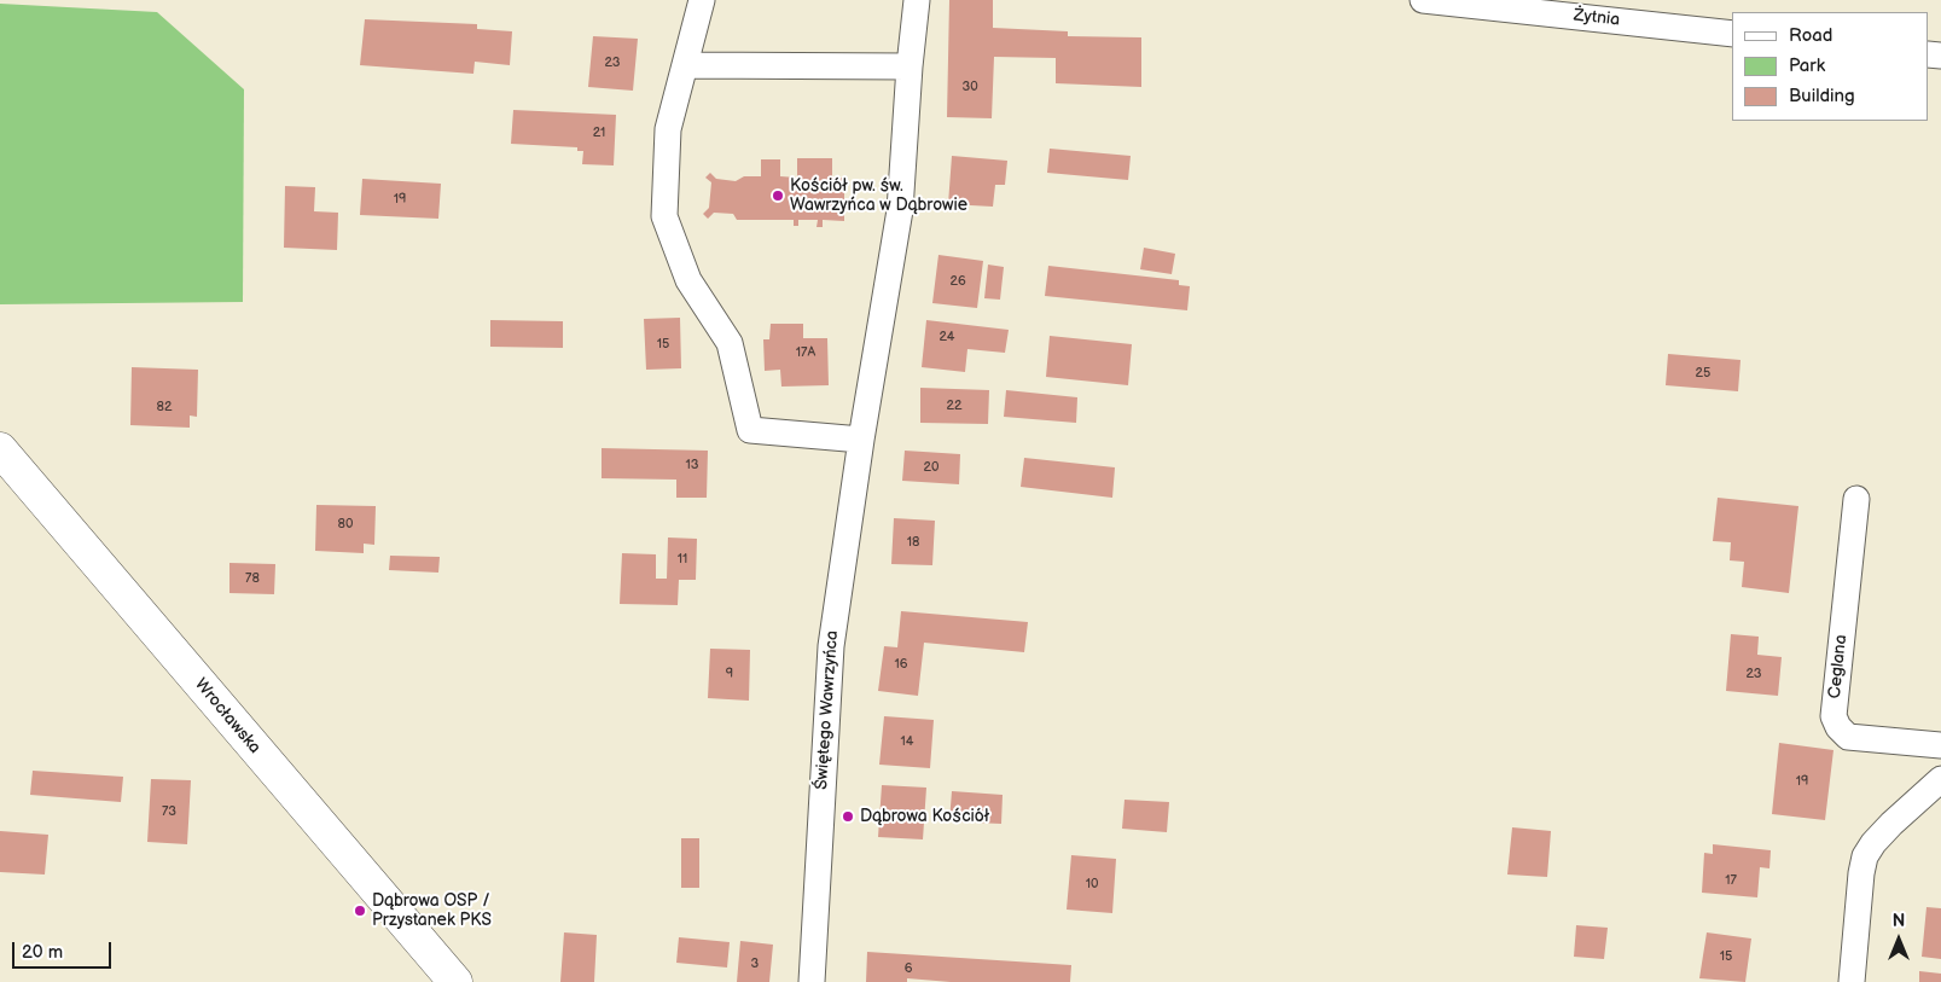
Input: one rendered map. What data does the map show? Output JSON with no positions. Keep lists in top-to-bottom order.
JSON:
{
  "streets": {
    "street": [
      "Żytnia",
      "Ceglana",
      "Świętego Wawrzyńca",
      "Wrocławska"
    ]
  },
  "places": ["Kościół pw. św. Wawrzyńca w Dąbrowie", "Dąbrowa Kościół", "Dąbrowa OSP / Przystanek PKS"],
  "house_numbers": [
    "23",
    "30",
    "21",
    "19",
    "26",
    "24",
    "15",
    "17A",
    "25",
    "22",
    "82",
    "13",
    "20",
    "80",
    "18",
    "11",
    "78",
    "16",
    "9",
    "23",
    "14",
    "19",
    "73",
    "17",
    "10",
    "15",
    "3",
    "6"
  ],
  "legend": ["Road", "Park", "Building"],
  "scale_bar": "20 m",
  "north": "top"
}
